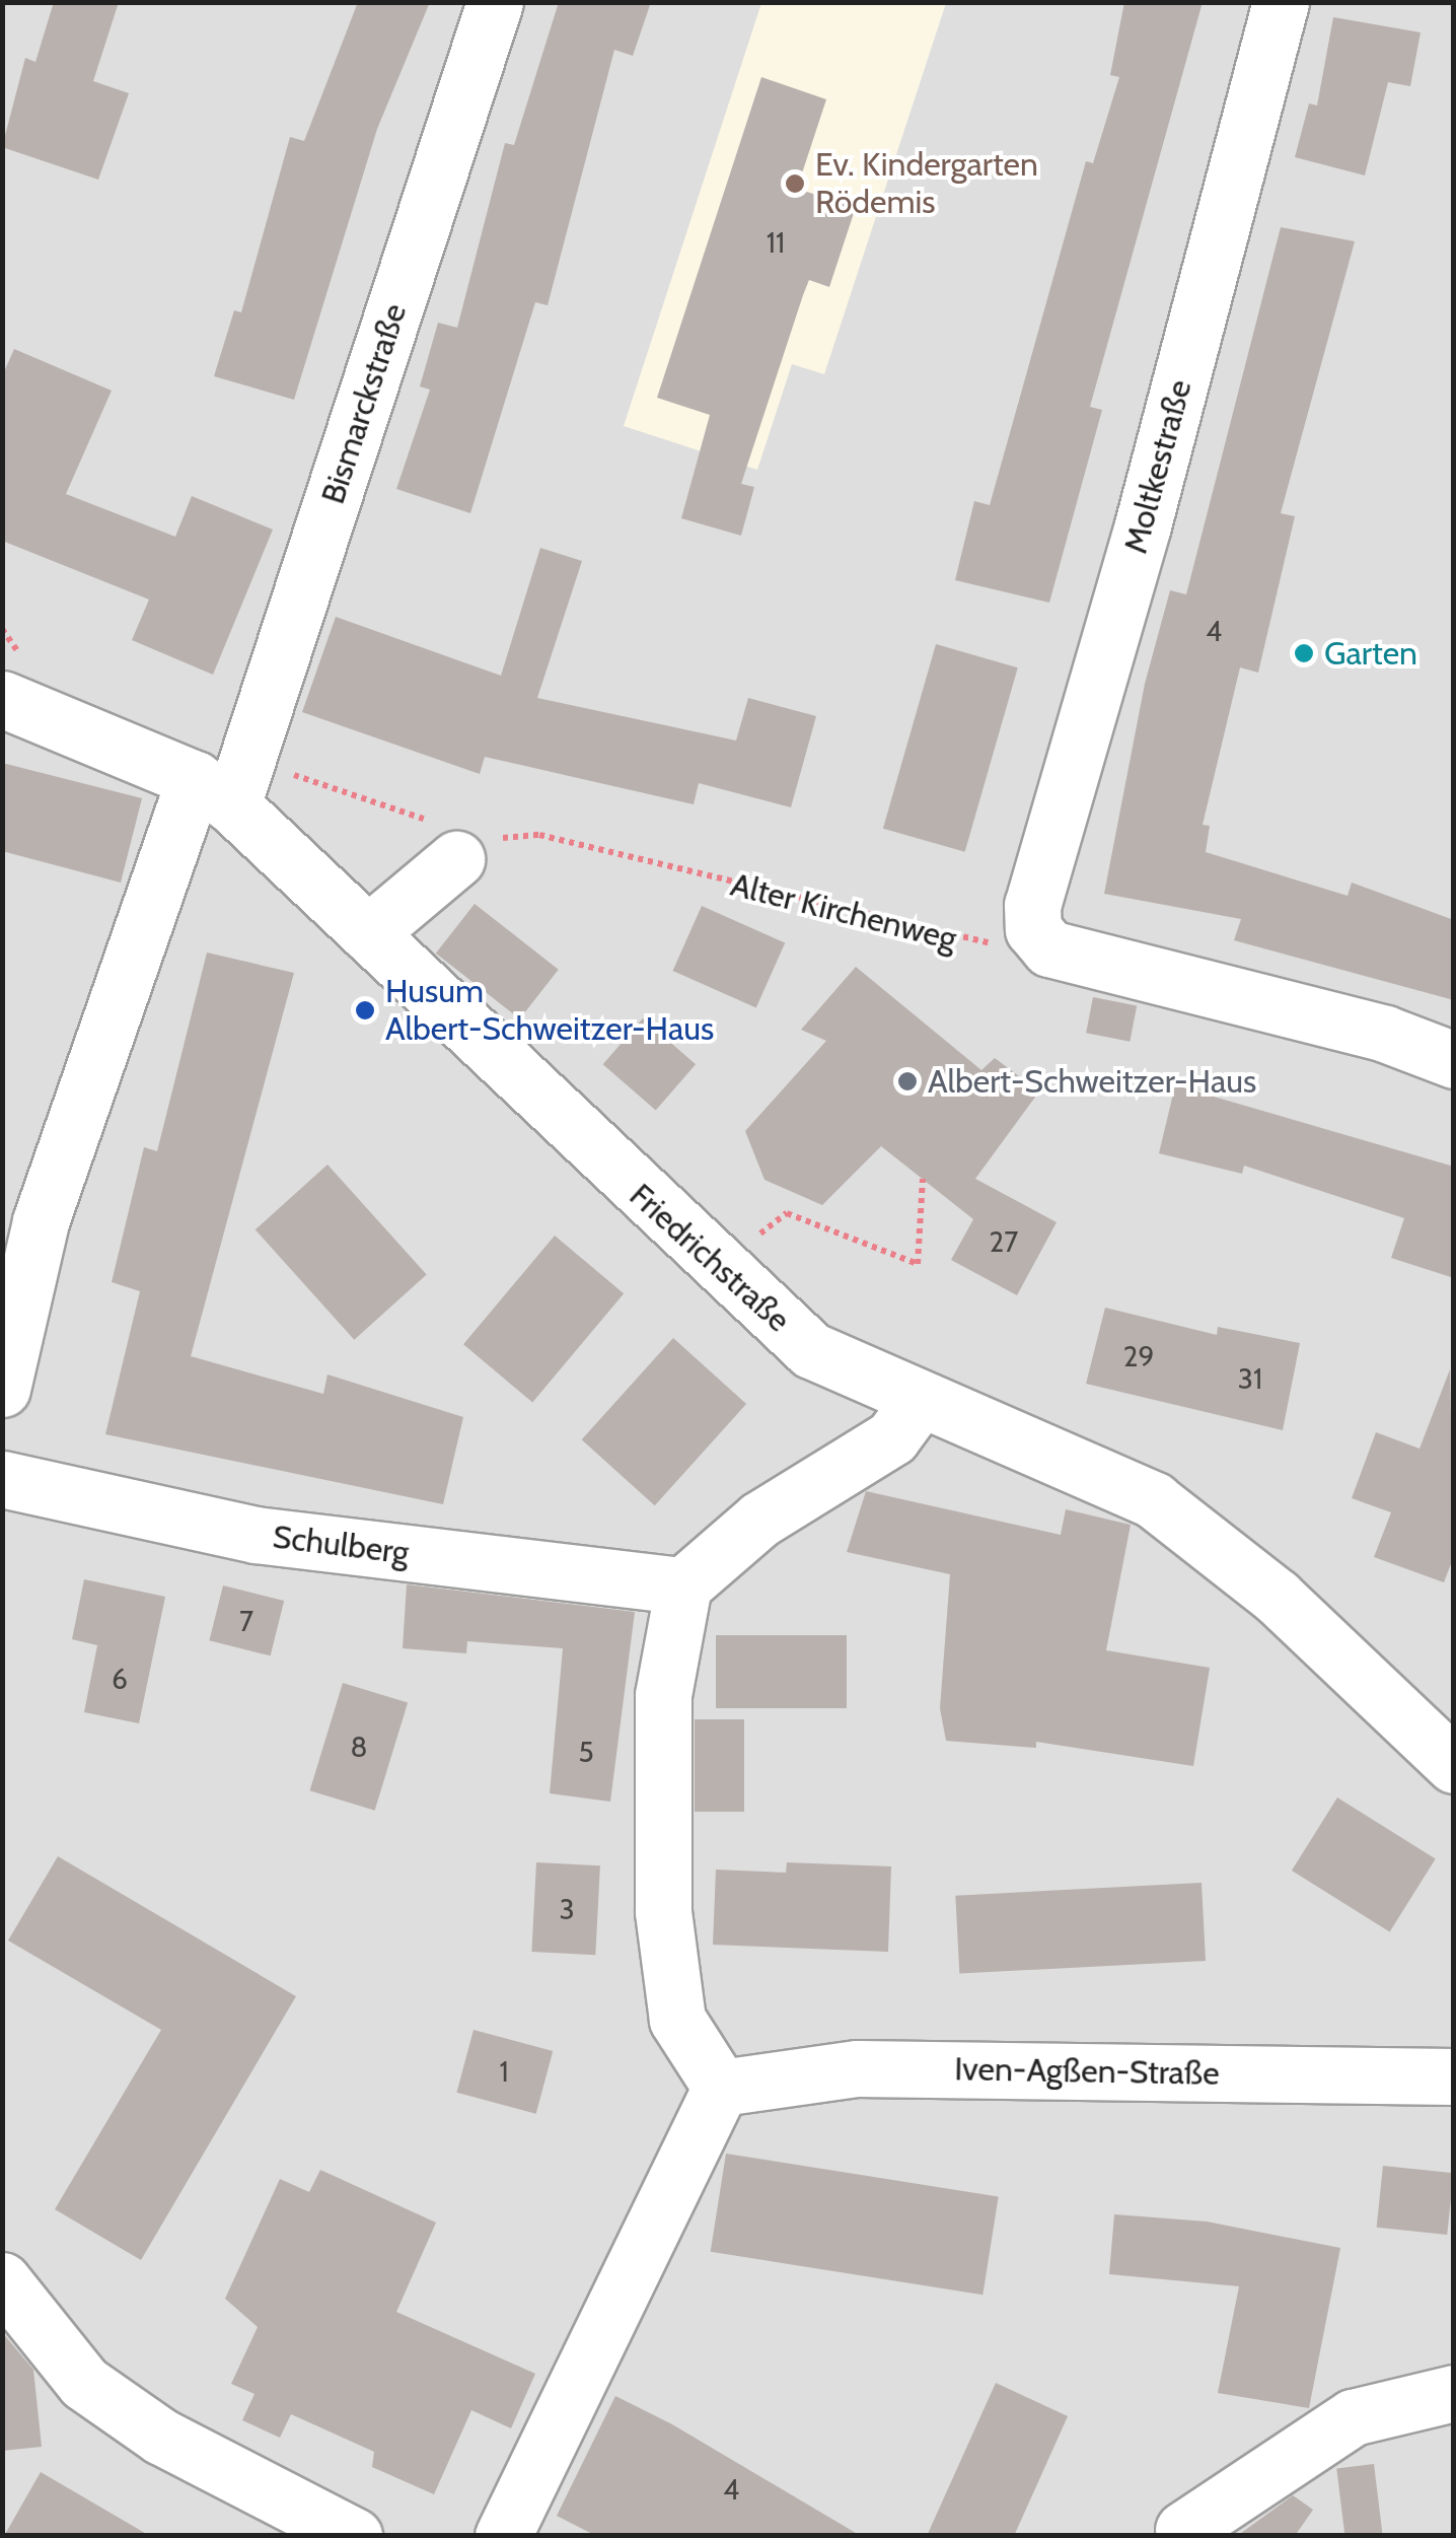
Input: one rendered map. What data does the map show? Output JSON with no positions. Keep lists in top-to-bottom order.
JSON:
{
  "streets": {
    "street": [
      "Bismarckstraße",
      "Moltkestraße",
      "Friedrichstraße",
      "Schulberg",
      "Iven-Agßen-Straße"
    ],
    "path": ["Alter Kirchenweg"]
  },
  "crossings": [
    ["Bismarckstraße", "Friedrichstraße"],
    ["Moltkestraße", "Alter Kirchenweg"]
  ],
  "places": [
    "Ev. Kindergarten Rödemis",
    "Garten",
    "Husum Albert-Schweitzer-Haus",
    "Albert-Schweitzer-Haus"
  ],
  "house_numbers": [
    "11",
    "4",
    "27",
    "29",
    "31",
    "7",
    "6",
    "8",
    "5",
    "3",
    "1",
    "4"
  ]
}
